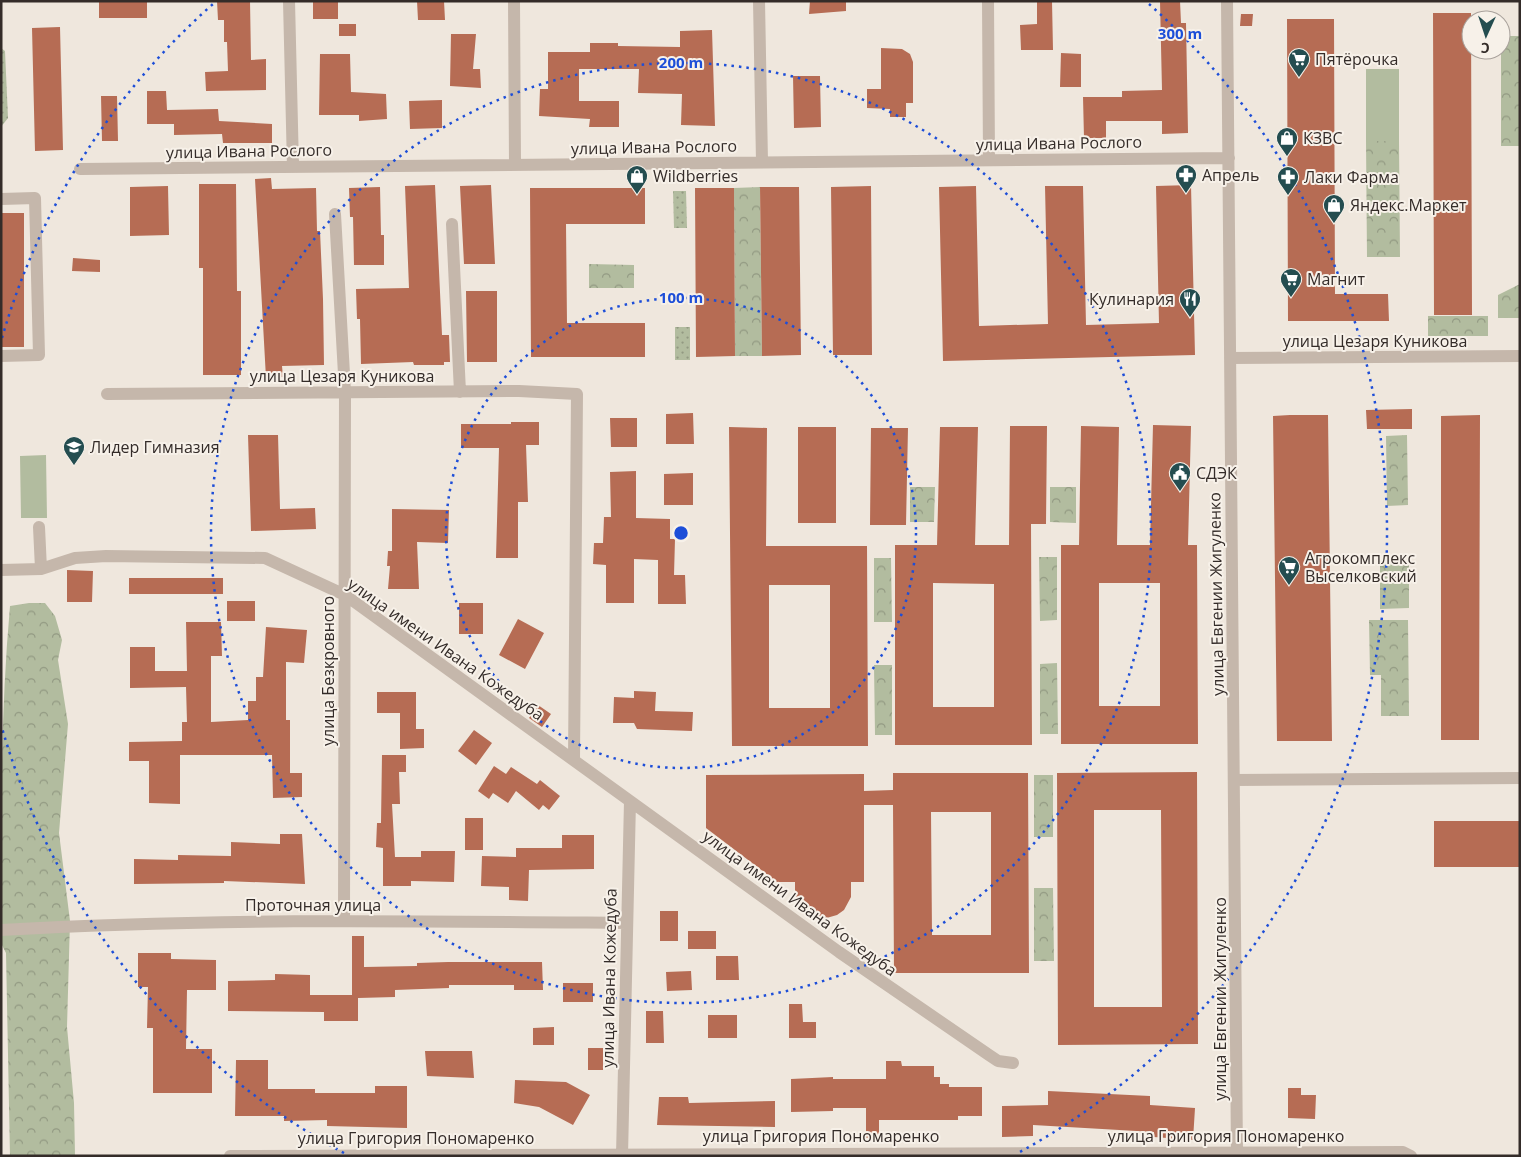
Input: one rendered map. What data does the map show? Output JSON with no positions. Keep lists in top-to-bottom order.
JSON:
{
  "streets": {
    "street": [
      "улица Ивана Рослого",
      "улица Цезаря Куникова",
      "улица Евгении Жигуленко",
      "улица имени Ивана Кожедуба",
      "улица Безкровного",
      "Проточная улица",
      "улица Ивана Кожедуба",
      "улица Григория Пономаренко"
    ]
  },
  "crossings": [
    ["улица Ивана Рослого", "улица Евгении Жигуленко"],
    ["улица Цезаря Куникова", "улица Евгении Жигуленко"],
    ["улица Цезаря Куникова", "улица имени Ивана Кожедуба"],
    ["улица Цезаря Куникова", "улица Безкровного"],
    ["улица Евгении Жигуленко", "улица Григория Пономаренко"],
    ["улица имени Ивана Кожедуба", "улица Безкровного"],
    ["улица имени Ивана Кожедуба", "улица Ивана Кожедуба"],
    ["улица Безкровного", "Проточная улица"],
    ["Проточная улица", "улица Ивана Кожедуба"],
    ["улица Ивана Кожедуба", "улица Григория Пономаренко"]
  ],
  "places": {
    "supermarket": ["Пятёрочка", "Магнит", "Агрокомплекс Выселковский"],
    "shop": ["КЗВС", "Wildberries", "Яндекс.Маркет"],
    "pharmacy": ["Апрель", "Лаки Фарма"],
    "restaurant": ["Кулинария"],
    "school or university": ["Лидер Гимназия"],
    "public building": ["СДЭК"]
  },
  "north": "bottom",
  "rings": ["300 m", "200 m", "100 m"]
}
